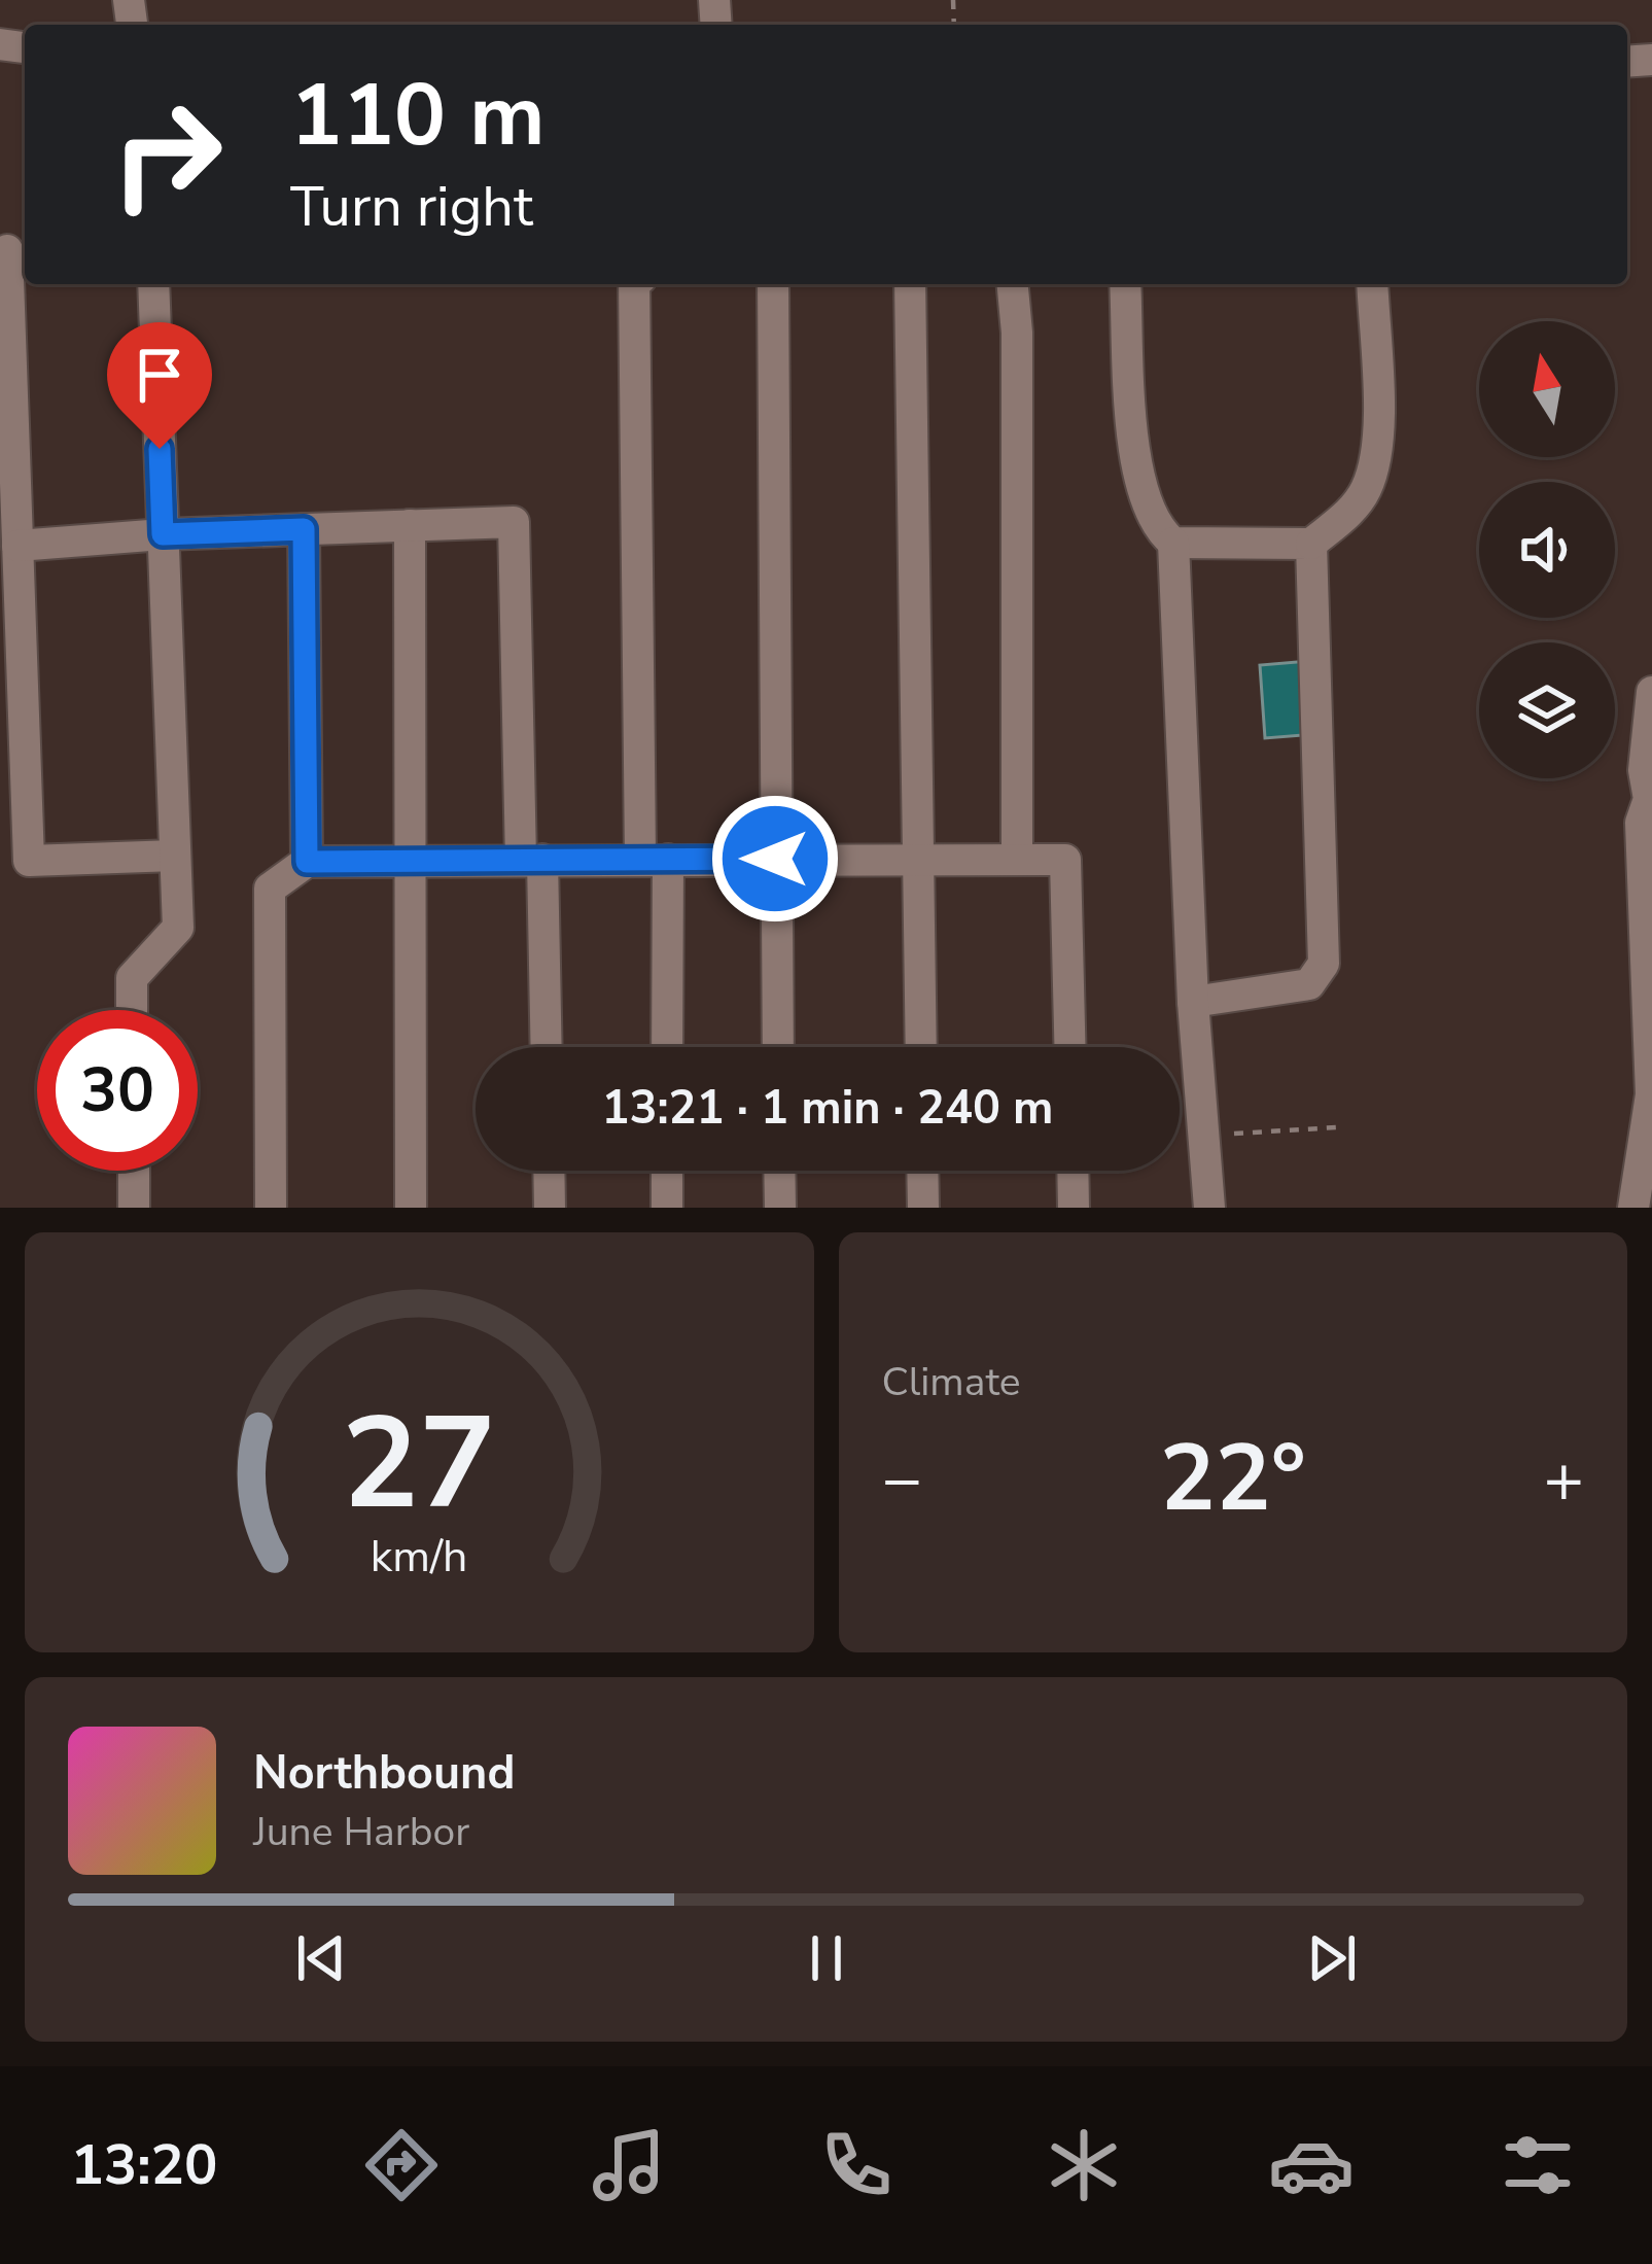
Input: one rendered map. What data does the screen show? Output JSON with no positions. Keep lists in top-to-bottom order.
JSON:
{
  "north": "top",
  "page": {
    "turn": ["110 m", "Turn right"],
    "limit": "30",
    "trip": "13:21 · 1 min · 240 m",
    "tile": "Climate",
    "heat": ["−", "22°", "+"],
    "song": ["Northbound", "June Harbor"],
    "tabs": "13:20",
    "gauge": ["27", "km/h"]
  }
}
